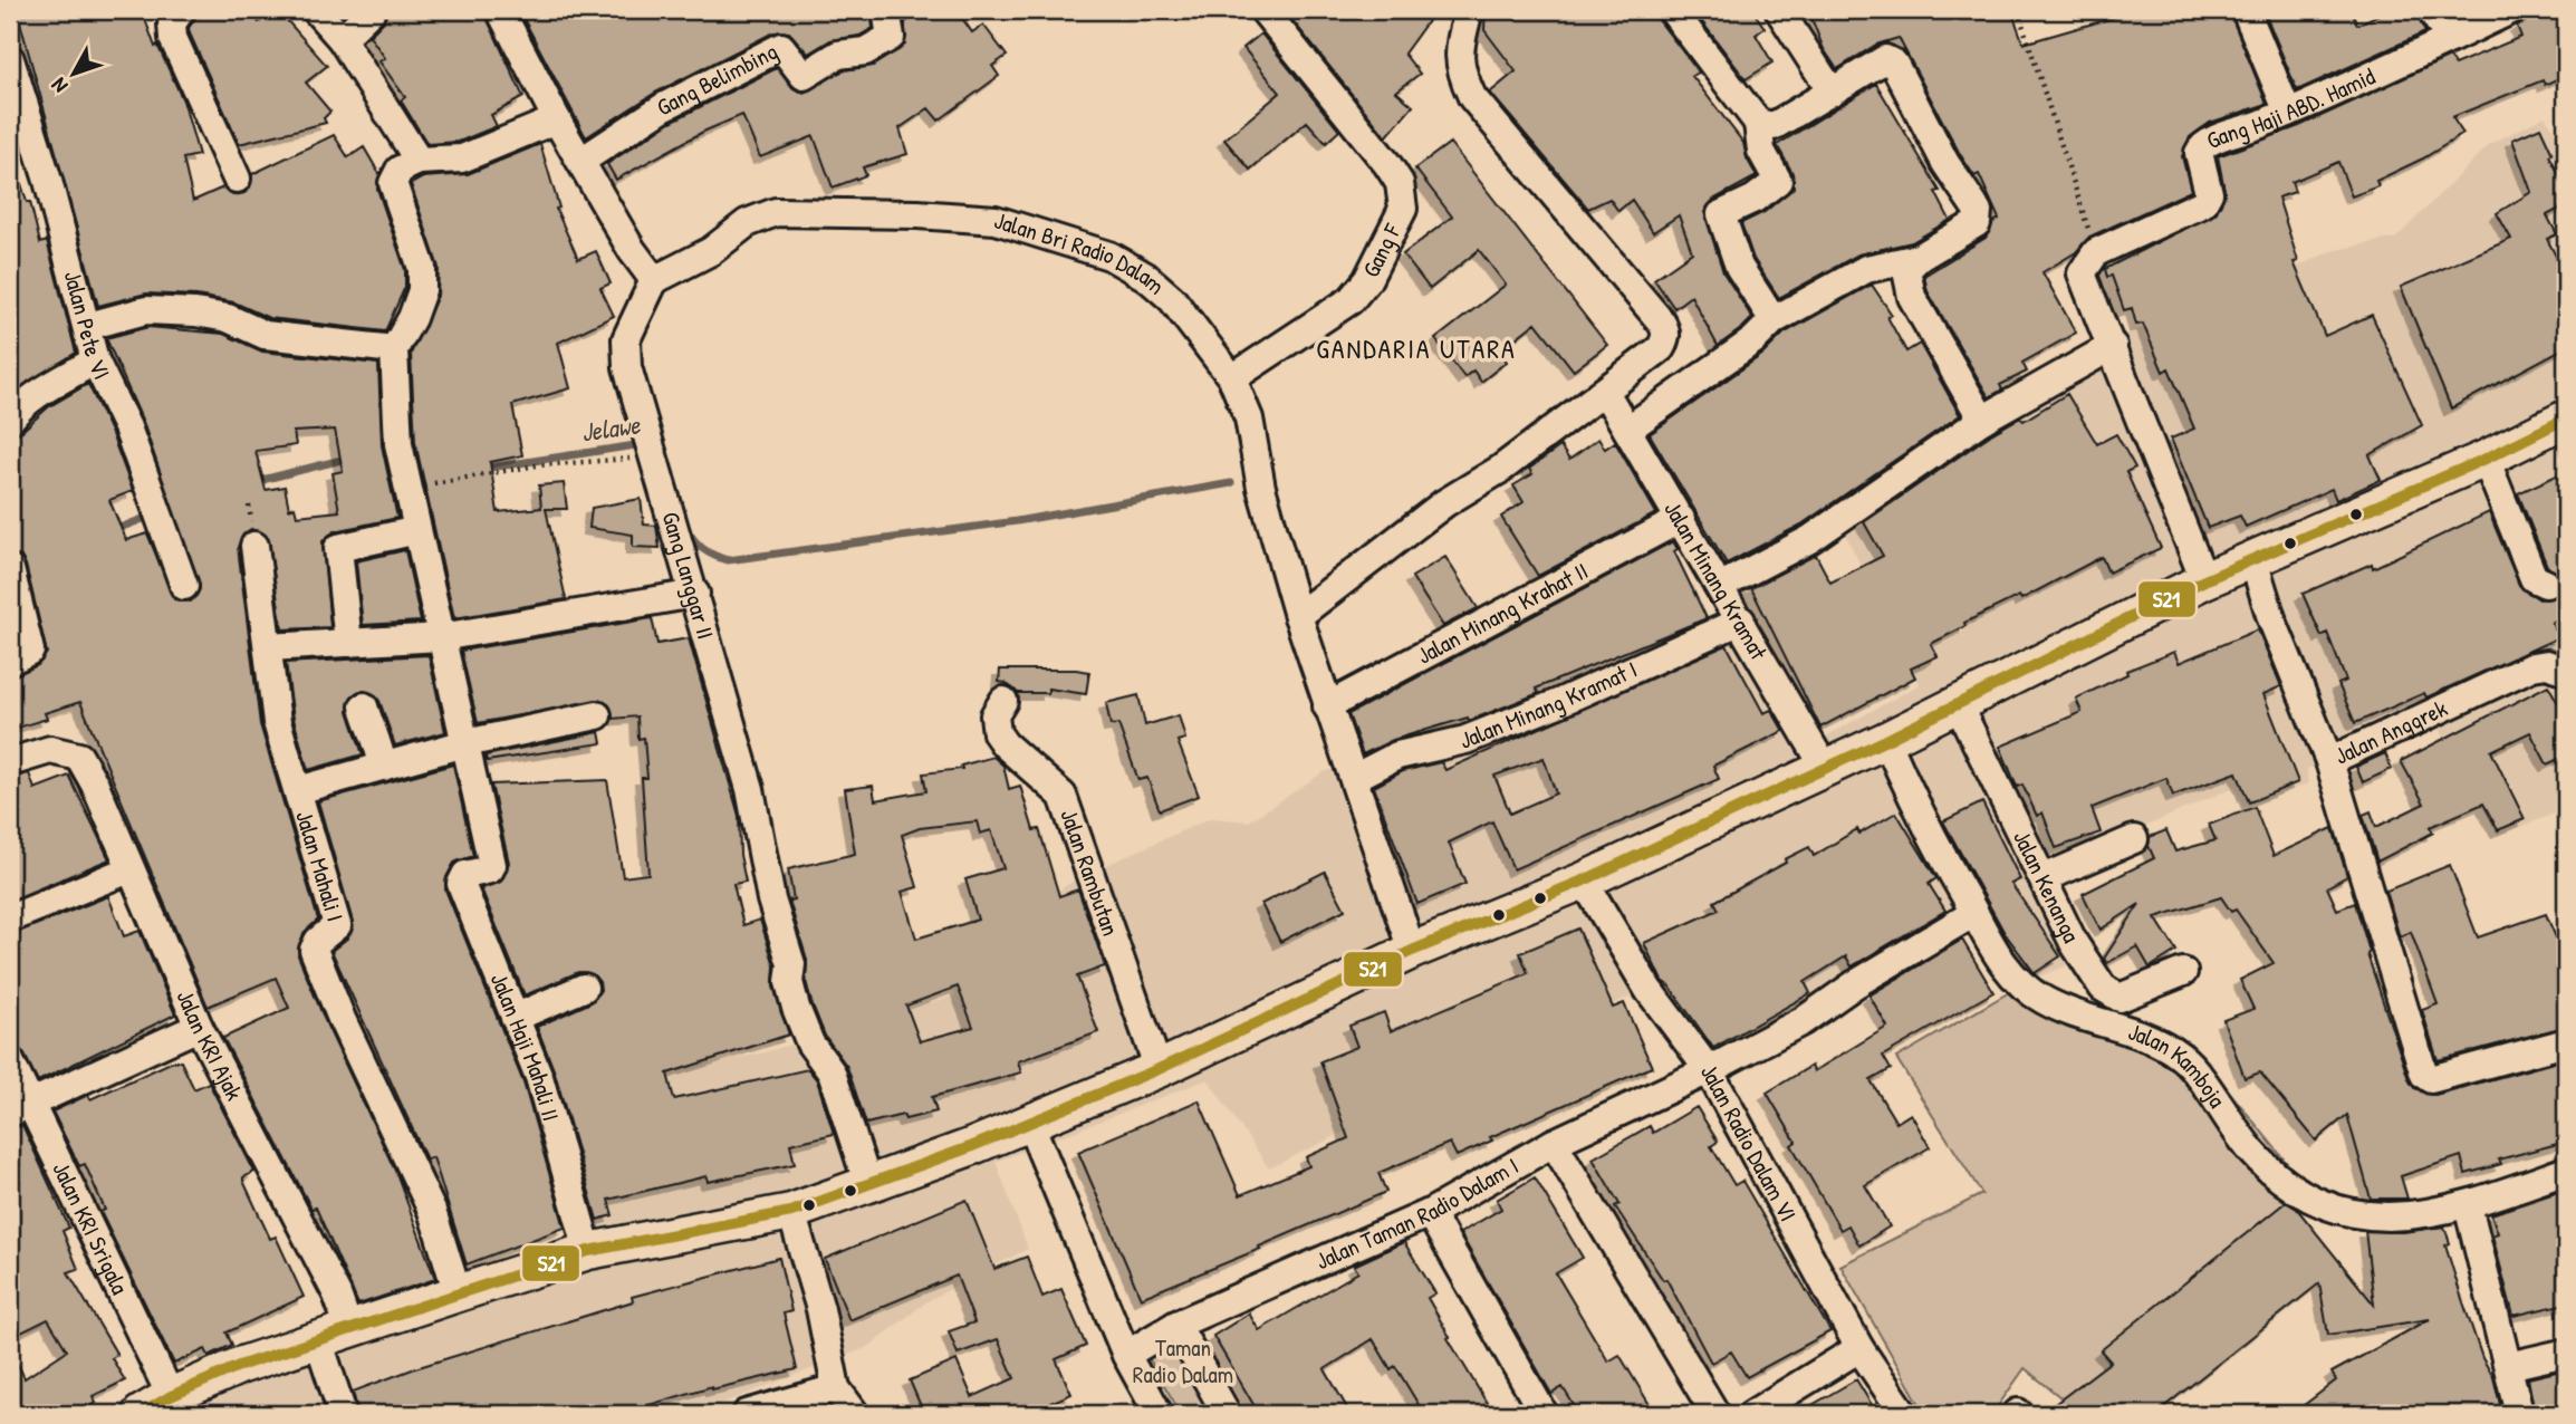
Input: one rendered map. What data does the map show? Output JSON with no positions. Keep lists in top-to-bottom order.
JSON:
{
  "streets": {
    "street": [
      "Gang Belimbing",
      "Gang Haji ABD. Hamid",
      "Gang F",
      "Jalan Bri Radio Dalam",
      "Jalan Pete VI",
      "Gang Langgar II",
      "Jalan Minang Kramat",
      "Jalan Minang Krahat II",
      "Jalan Minang Kramat I",
      "Jalan Anggrek",
      "Jalan Mahali I",
      "Jalan Rambutan",
      "Jalan Kenanga",
      "Jalan KRI Ajak",
      "Jalan Haji Mahali II",
      "Jalan Kamboja",
      "Jalan Radio Dalam VI",
      "Jalan Taman Radio Dalam I",
      "Jalan KRI Srigala"
    ]
  },
  "crossings": [
    ["Gang F", "Jalan Bri Radio Dalam"],
    ["Jalan Bri Radio Dalam", "Gang Langgar II"],
    ["Jalan Bri Radio Dalam", "Jalan Minang Krahat II"],
    ["Jalan Bri Radio Dalam", "Jalan Minang Kramat I"],
    ["Jalan Minang Kramat", "Jalan Minang Krahat II"],
    ["Jalan Minang Kramat", "Jalan Minang Kramat I"],
    ["Jalan Kamboja", "Jalan Taman Radio Dalam I"],
    ["Jalan Radio Dalam VI", "Jalan Taman Radio Dalam I"]
  ],
  "districts": ["GANDARIA UTARA"],
  "water": ["Jelawe"],
  "parks": ["Taman Radio Dalam"],
  "lines": ["transit line S21"],
  "north": "bottom left"
}
